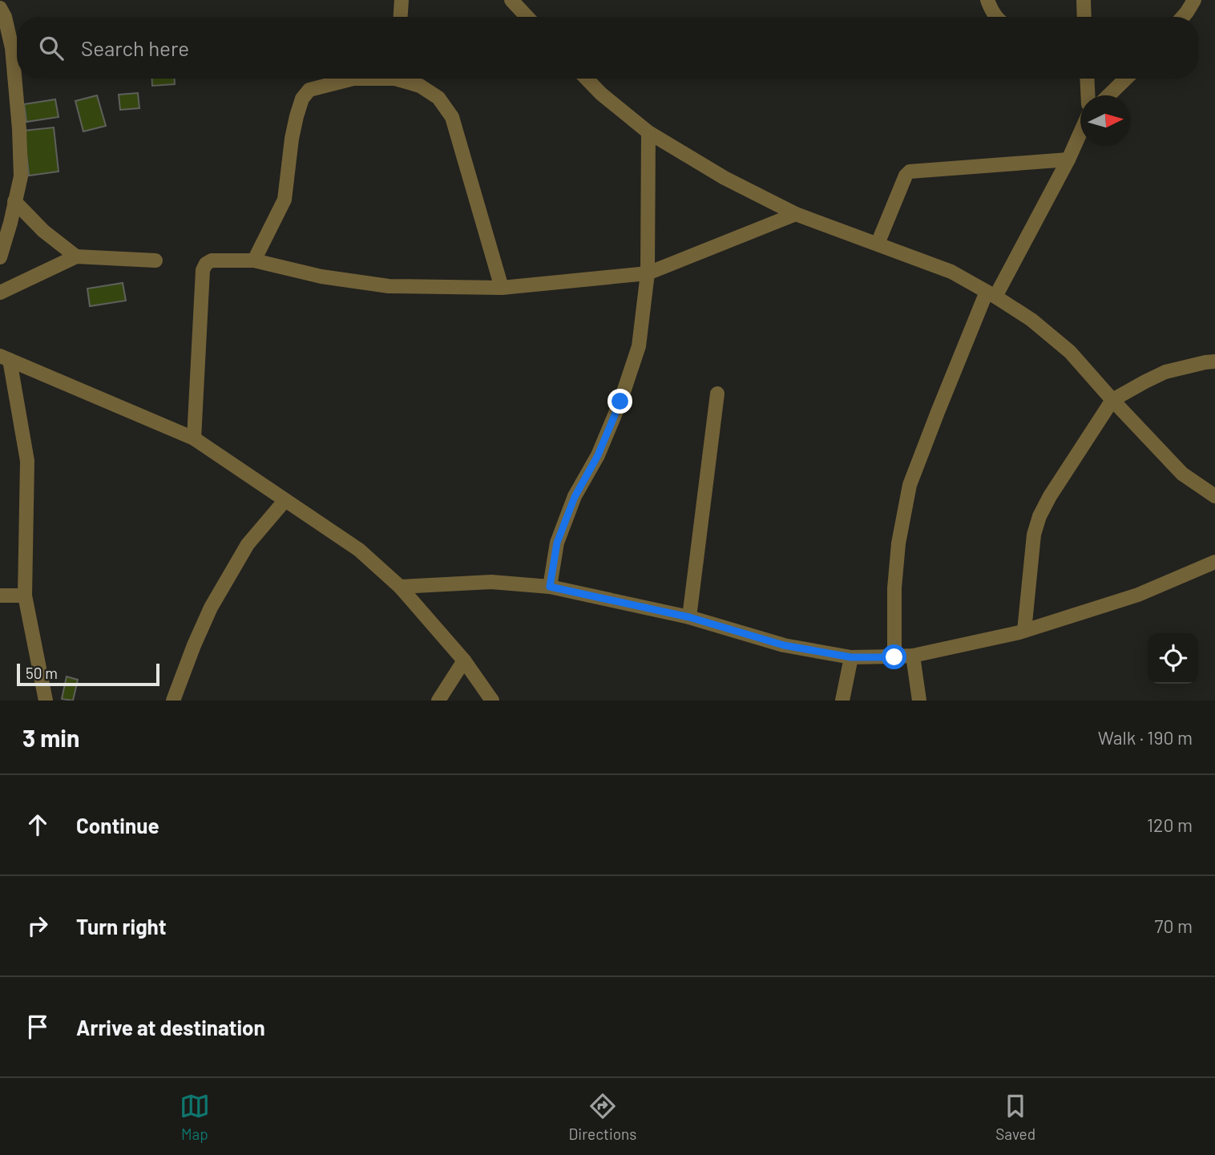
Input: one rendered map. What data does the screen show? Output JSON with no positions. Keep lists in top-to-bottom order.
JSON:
{
  "scale_bar": "50 m",
  "north": "right",
  "page": {
    "search": "Search here",
    "scale": "50 m",
    "heading": ["3 min", "Walk · 190 m"],
    "list": [
      ["Continue", "120 m"],
      ["Turn right", "70 m"],
      "Arrive at destination"
    ],
    "nav": ["Map", "Directions", "Saved"]
  }
}
